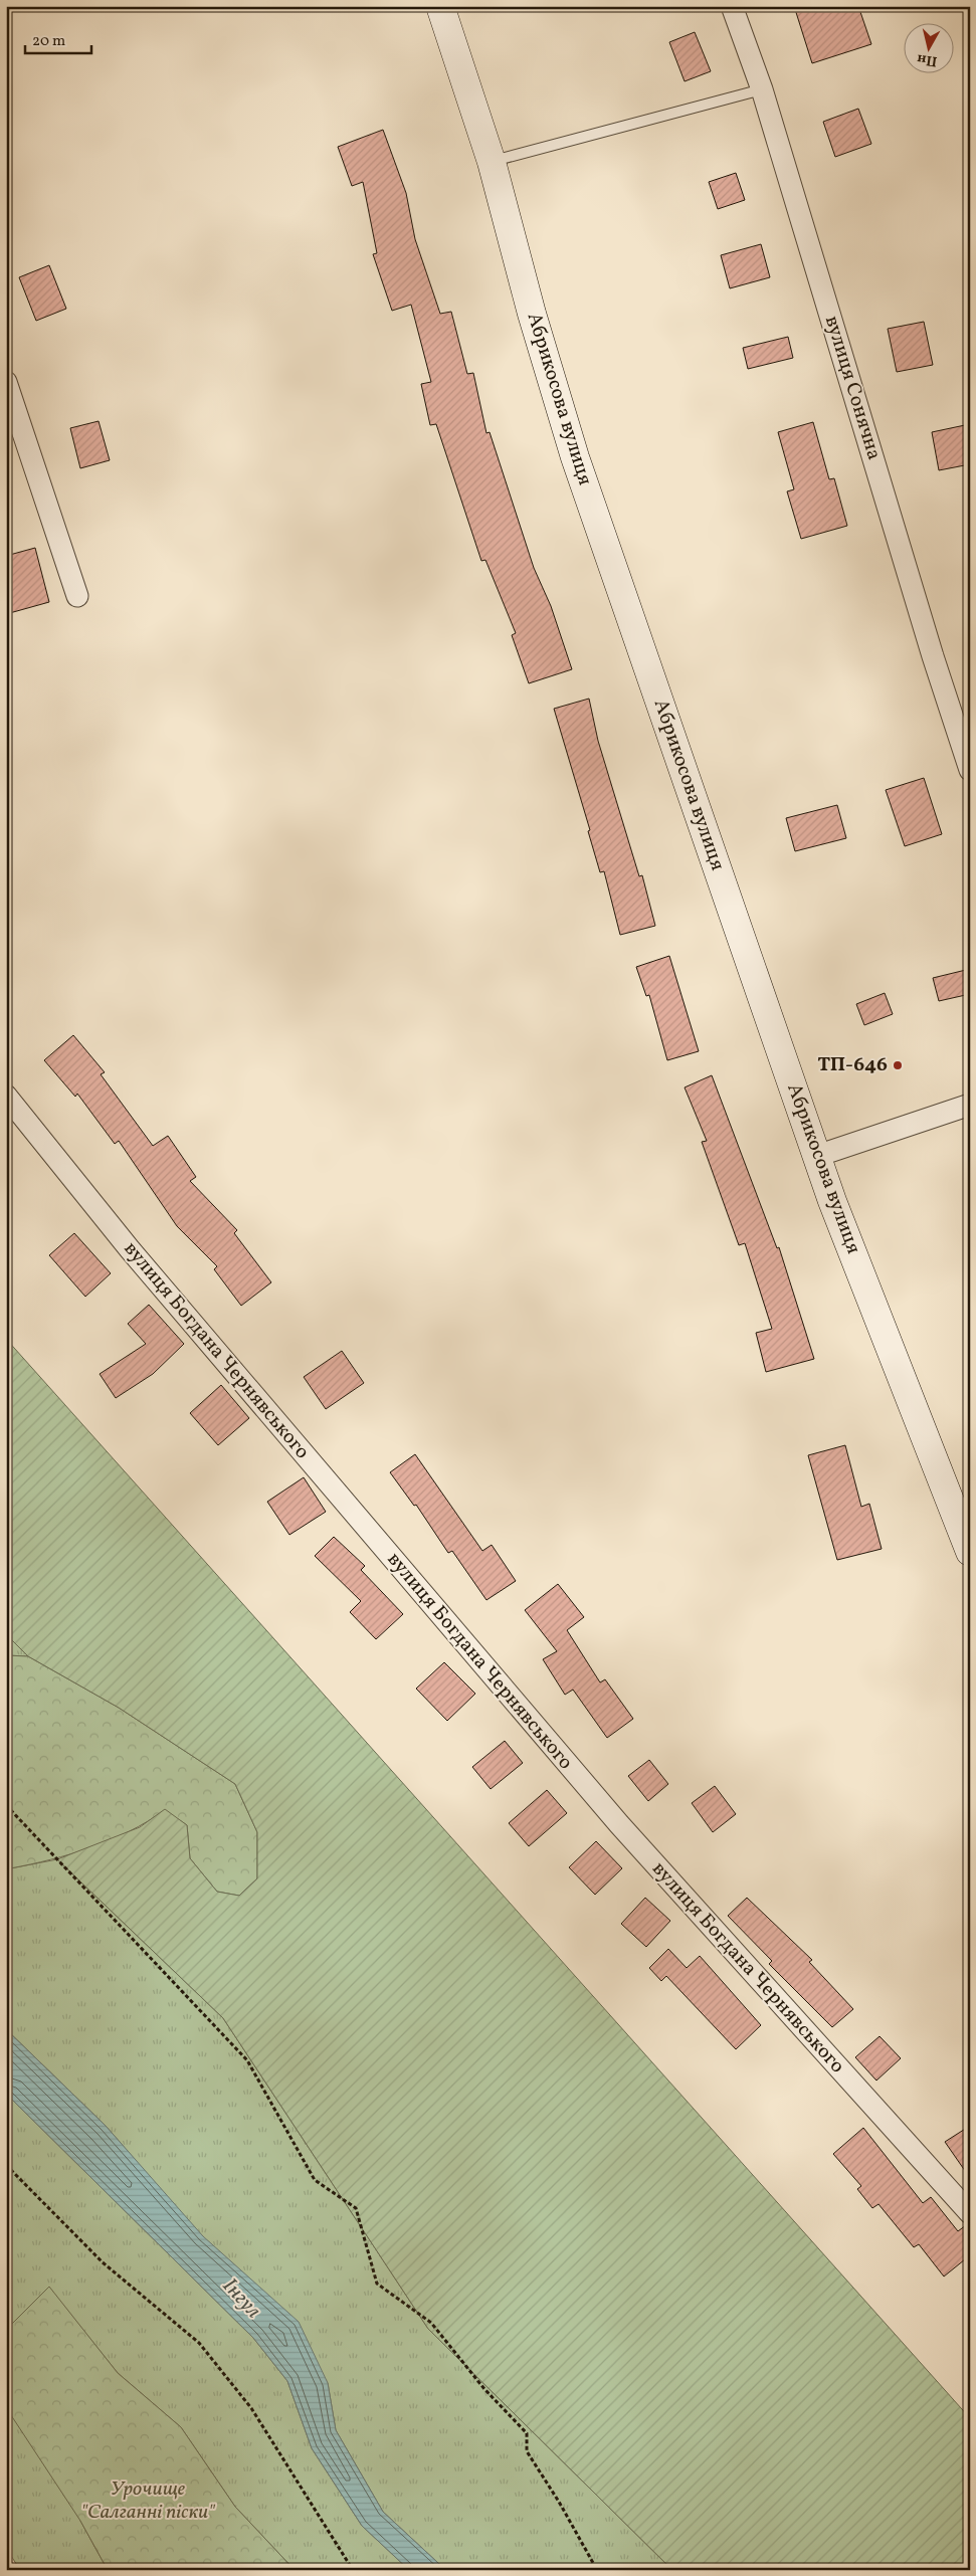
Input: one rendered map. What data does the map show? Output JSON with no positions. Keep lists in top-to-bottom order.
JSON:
{
  "streets": {
    "street": ["вулиця Сонячна", "Абрикосова вулиця", "вулиця Богдана Чернявського"]
  },
  "water": ["Інгул"],
  "parks": ["Урочище \"Салганні піски\""],
  "places": ["ТП-646"],
  "scale_bar": "20 m",
  "north": "bottom"
}
